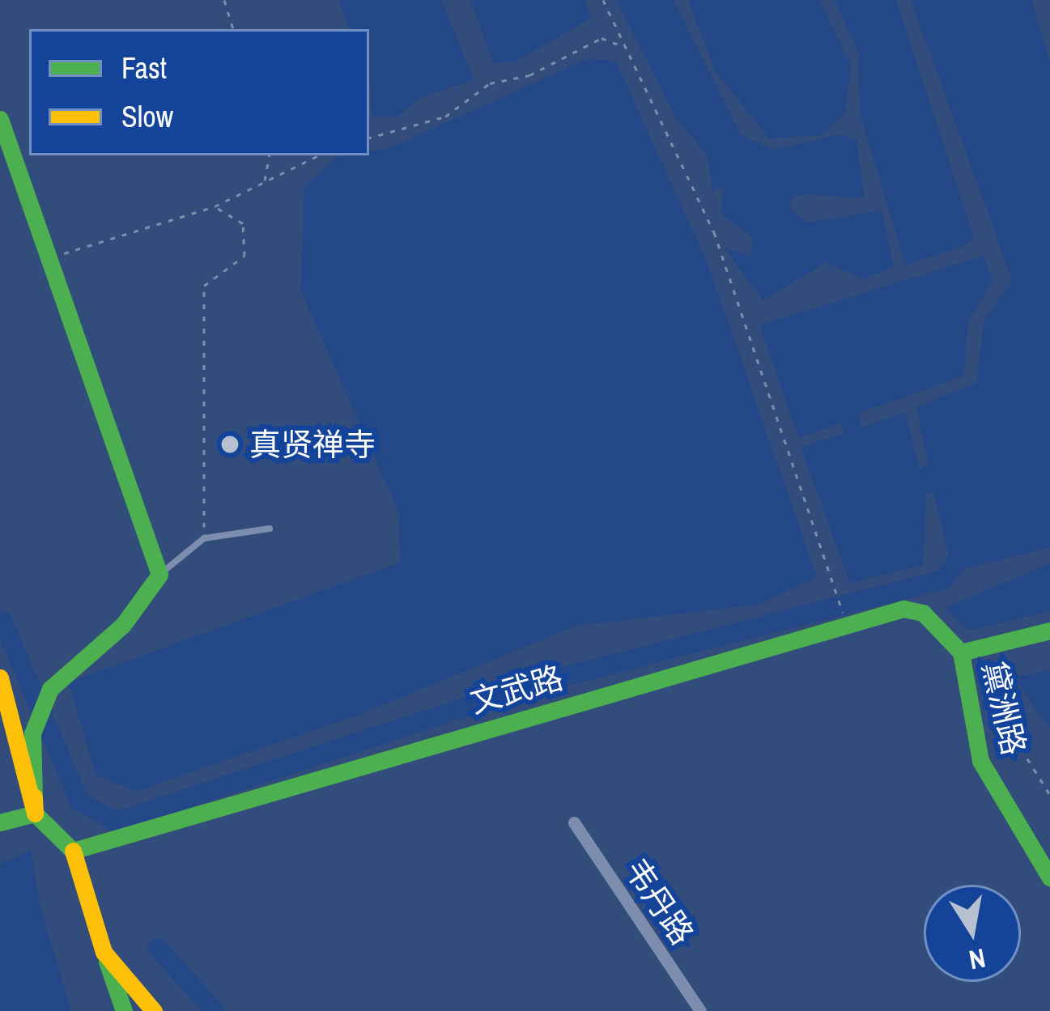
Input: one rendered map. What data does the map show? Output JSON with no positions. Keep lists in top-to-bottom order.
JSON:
{
  "streets": {
    "street": ["文武路", "黛洲路", "韦丹路"]
  },
  "crossings": [
    ["文武路", "黛洲路"]
  ],
  "places": ["真贤禅寺"],
  "legend": ["Fast", "Slow"],
  "north": "bottom"
}
